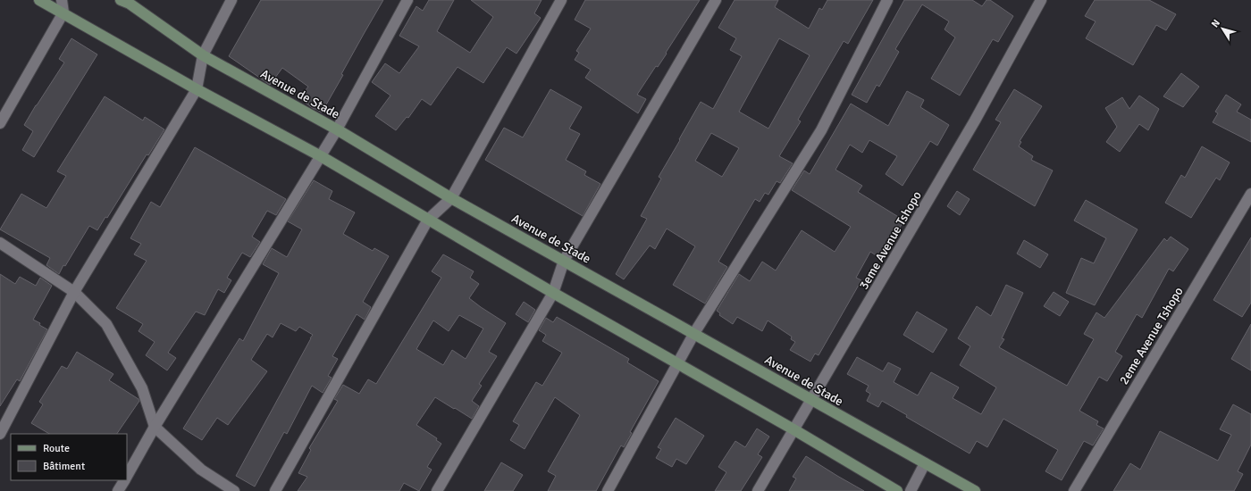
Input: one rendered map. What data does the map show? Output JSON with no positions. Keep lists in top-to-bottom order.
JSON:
{
  "streets": {
    "street": ["Avenue de Stade", "3eme Avenue Tshopo", "2eme Avenue Tshopo"]
  },
  "crossings": [
    ["Avenue de Stade", "3eme Avenue Tshopo"]
  ],
  "legend": ["Route", "Bâtiment"],
  "north": "top left"
}
